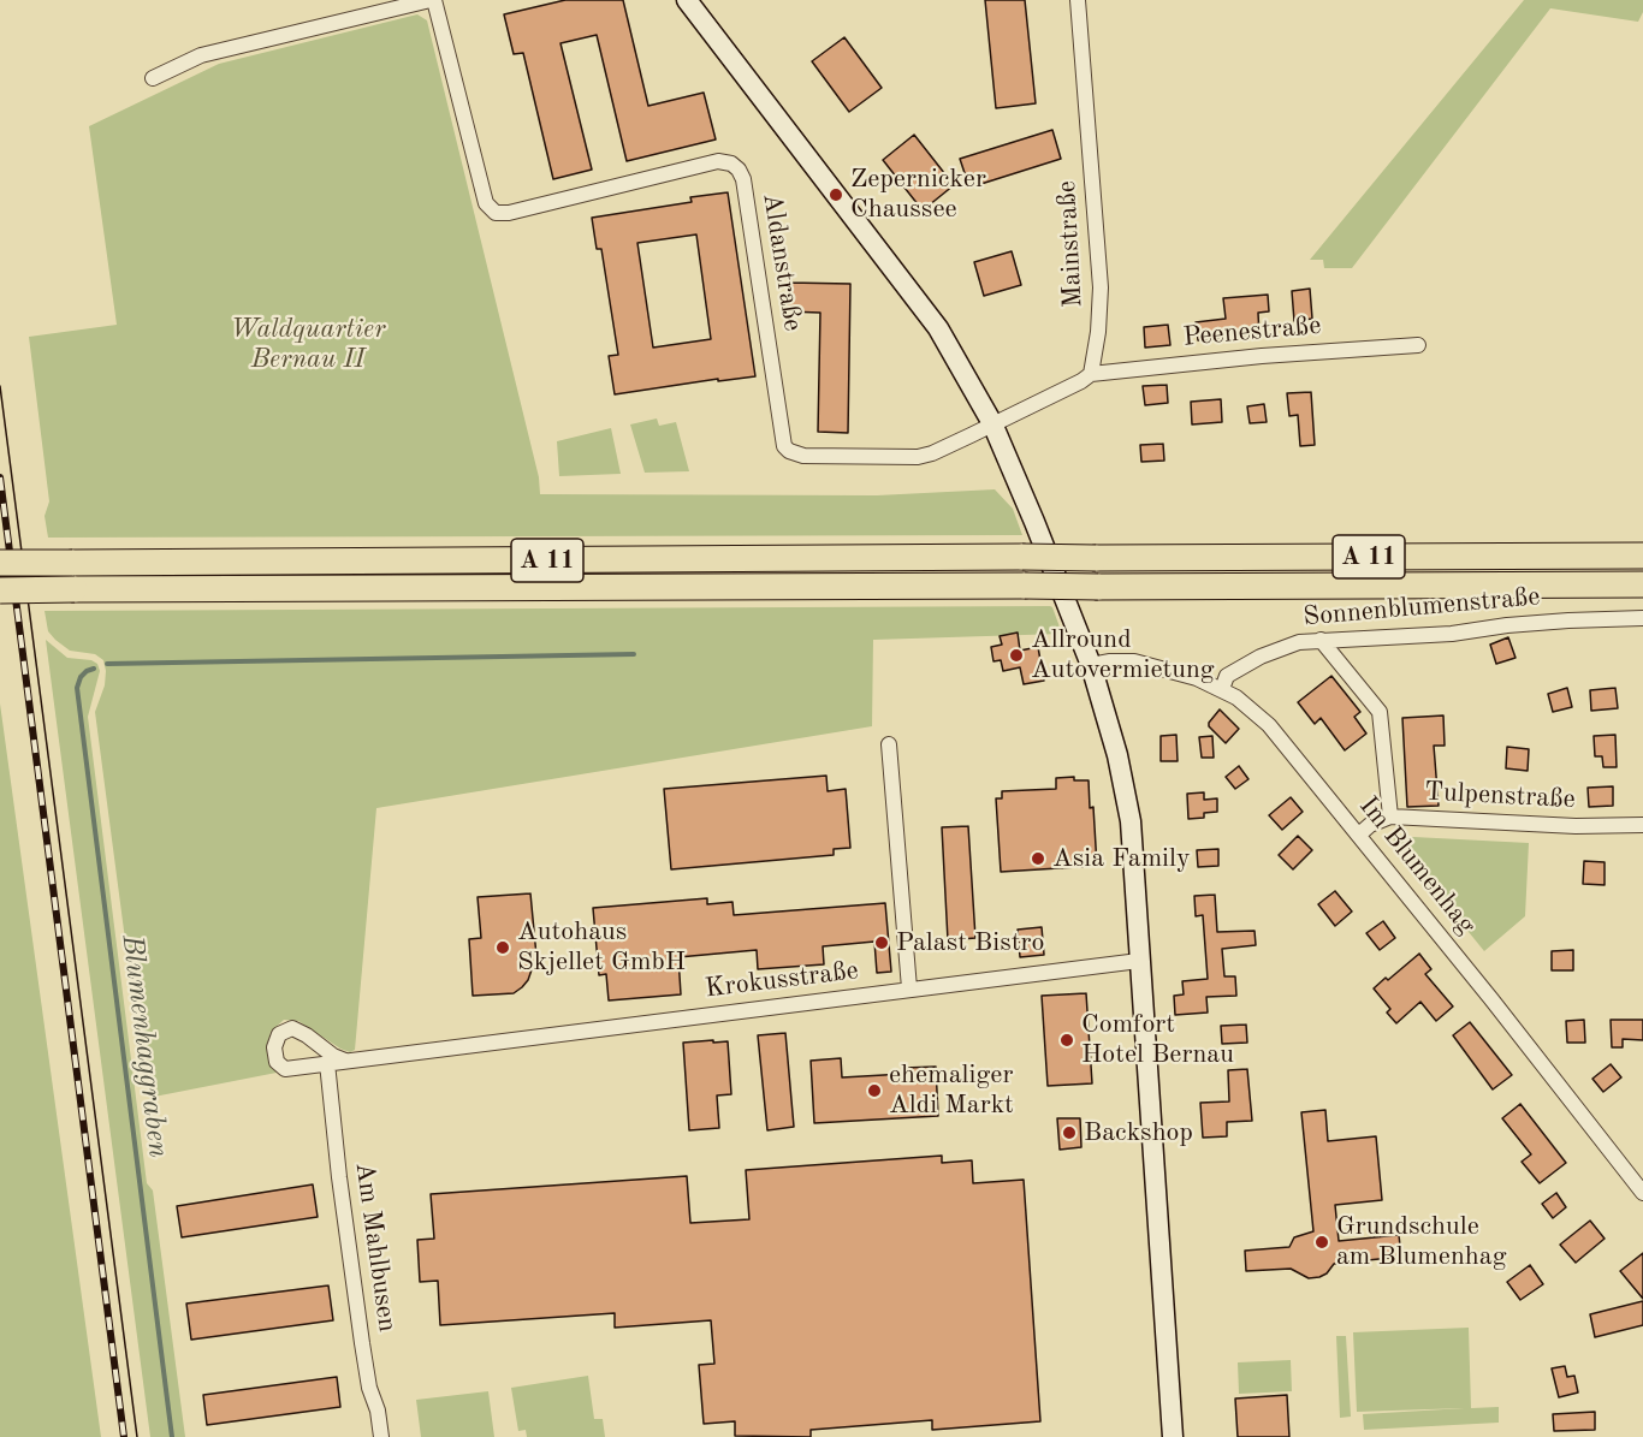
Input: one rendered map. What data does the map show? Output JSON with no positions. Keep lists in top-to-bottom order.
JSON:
{
  "streets": {
    "highway": ["A 11"],
    "street": [
      "Mainstraße",
      "Aldanstraße",
      "Peenestraße",
      "Sonnenblumenstraße",
      "Tulpenstraße",
      "Im Blumenhag",
      "Krokusstraße",
      "Am Mahlbusen"
    ]
  },
  "crossings": [
    ["Mainstraße", "Peenestraße"],
    ["Sonnenblumenstraße", "Im Blumenhag"],
    ["Tulpenstraße", "Im Blumenhag"],
    ["Krokusstraße", "Am Mahlbusen"]
  ],
  "water": ["Blumenhaggraben"],
  "parks": ["Waldquartier Bernau II"],
  "places": [
    "Zepernicker Chaussee",
    "Allround Autovermietung",
    "Asia Family",
    "Palast Bistro",
    "Autohaus Skjellet GmbH",
    "Comfort Hotel Bernau",
    "ehemaliger Aldi Markt",
    "Backshop",
    "Grundschule am Blumenhag"
  ]
}
